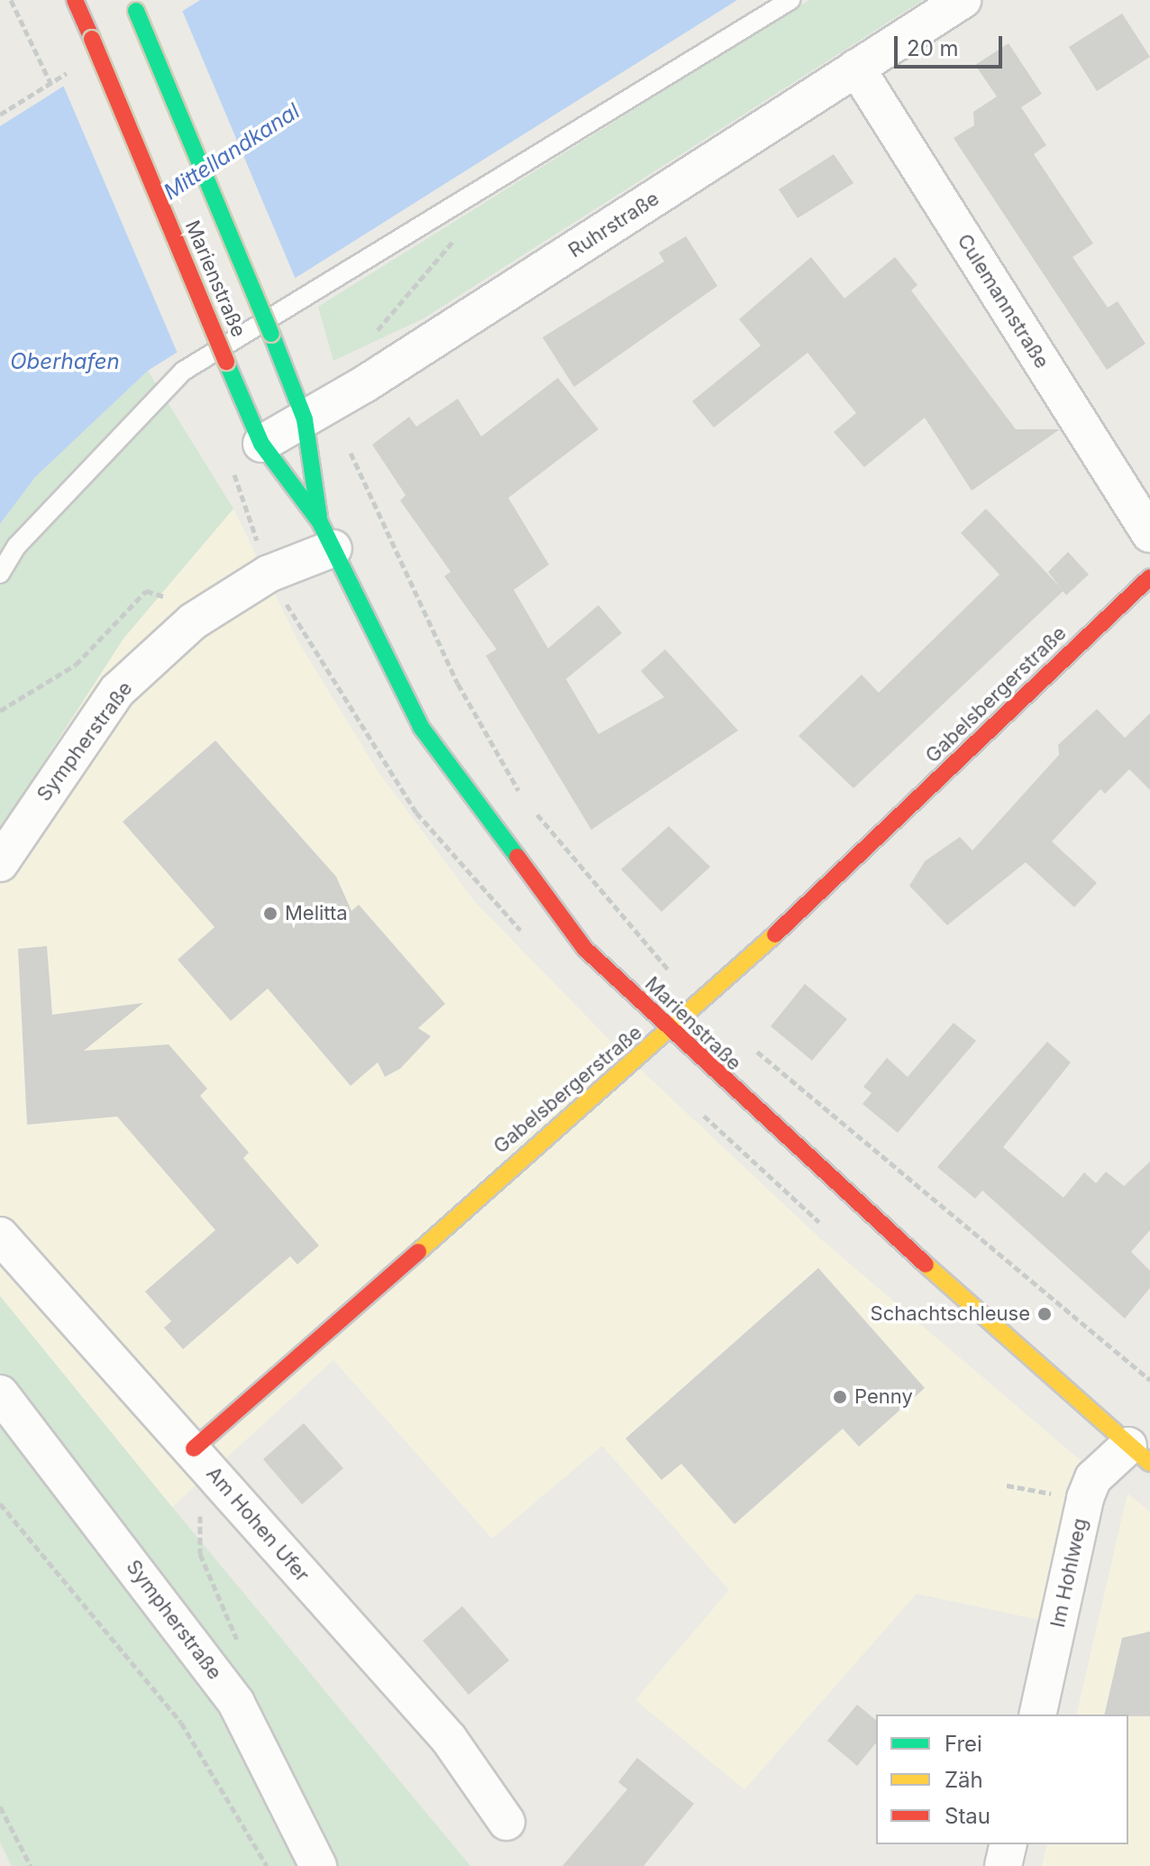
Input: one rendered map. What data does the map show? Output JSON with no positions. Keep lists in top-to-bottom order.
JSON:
{
  "streets": {
    "main road": ["Marienstraße", "Gabelsbergerstraße"],
    "street": [
      "Ruhrstraße",
      "Culemannstraße",
      "Sympherstraße",
      "Am Hohen Ufer",
      "Im Hohlweg"
    ]
  },
  "crossings": [
    ["Ruhrstraße", "Marienstraße"],
    ["Ruhrstraße", "Culemannstraße"],
    ["Marienstraße", "Gabelsbergerstraße"],
    ["Marienstraße", "Sympherstraße"],
    ["Marienstraße", "Im Hohlweg"],
    ["Gabelsbergerstraße", "Am Hohen Ufer"]
  ],
  "water": ["Mittellandkanal", "Oberhafen"],
  "places": ["Melitta", "Schachtschleuse", "Penny"],
  "legend": ["Frei", "Zäh", "Stau"],
  "scale_bar": "20 m"
}
